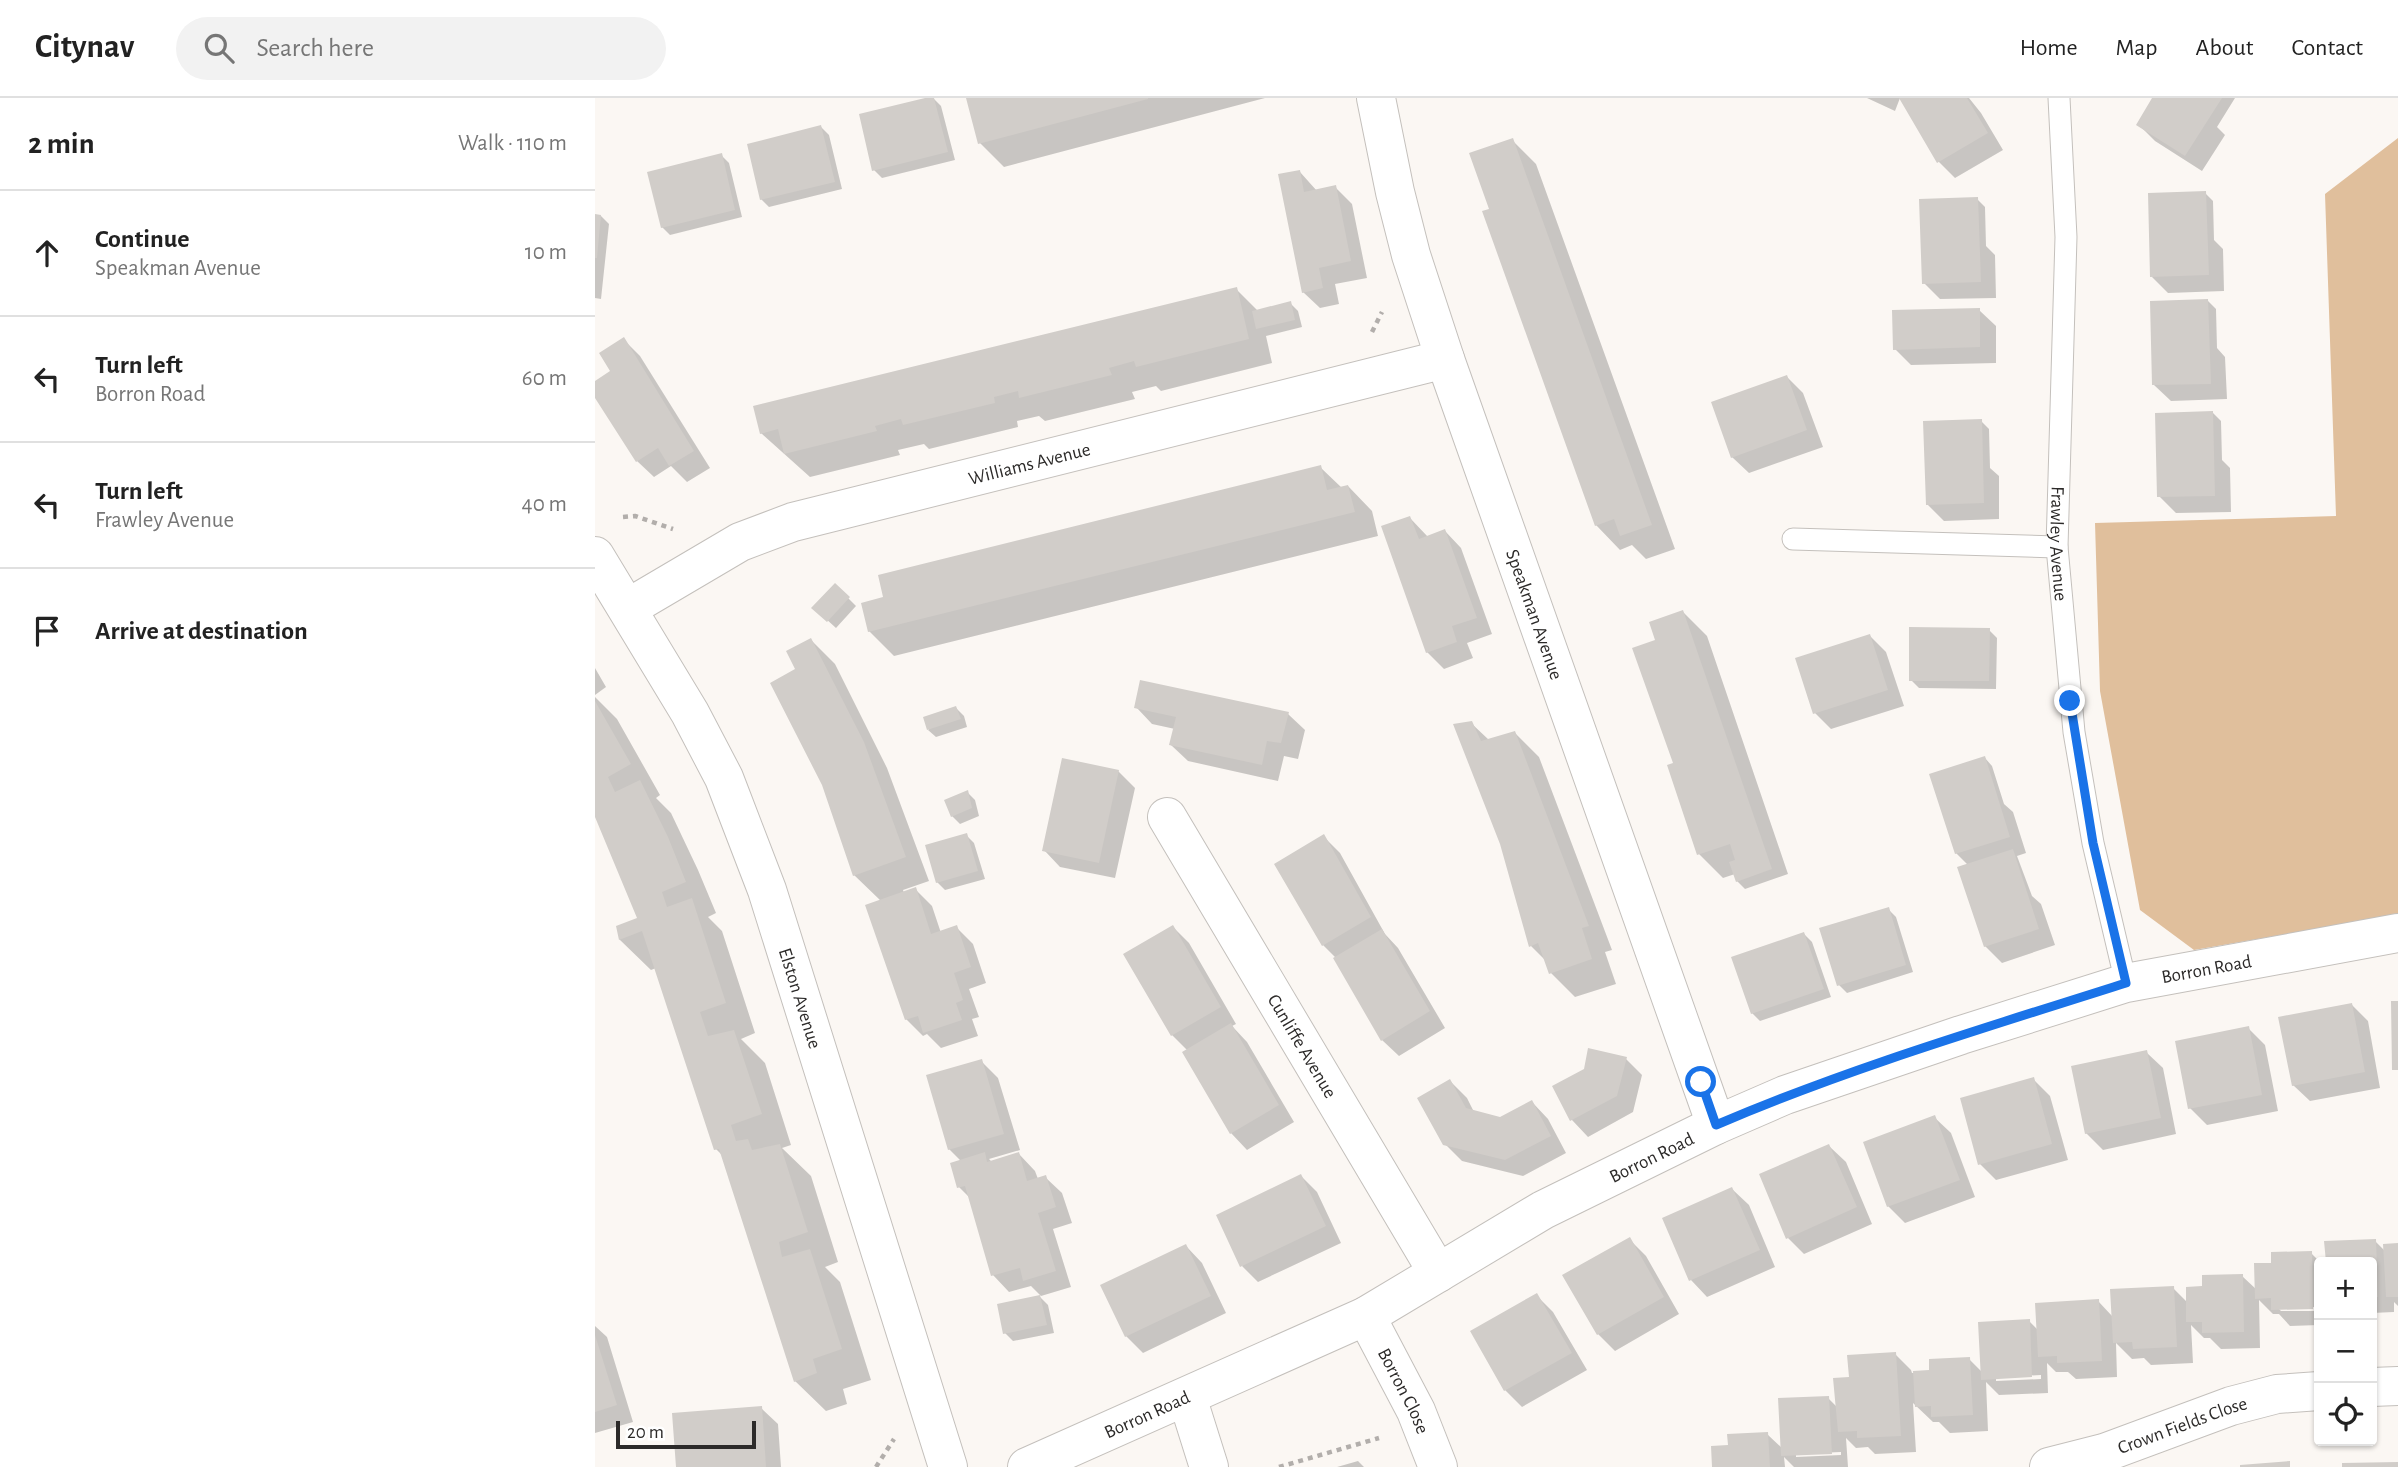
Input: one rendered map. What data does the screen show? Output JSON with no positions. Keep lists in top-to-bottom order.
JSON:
{
  "streets": {
    "street": [
      "Williams Avenue",
      "Speakman Avenue",
      "Borron Road",
      "Elston Avenue",
      "Cunliffe Avenue",
      "Borron Close",
      "Crown Fields Close"
    ],
    "lane": ["Frawley Avenue"]
  },
  "crossings": [
    ["Williams Avenue", "Speakman Avenue"],
    ["Williams Avenue", "Elston Avenue"],
    ["Frawley Avenue", "Borron Road"],
    ["Speakman Avenue", "Borron Road"],
    ["Borron Road", "Cunliffe Avenue"],
    ["Borron Road", "Borron Close"]
  ],
  "scale_bar": "20 m",
  "page": {
    "header": "Citynav",
    "search": "Search here",
    "nav": [
      "Home",
      "Map",
      "About",
      "Contact"
    ],
    "heading": ["2 min", "Walk · 110 m"],
    "list": [
      ["Continue", "Speakman Avenue", "10 m"],
      ["Turn left", "Borron Road", "60 m"],
      ["Turn left", "Frawley Avenue", "40 m"],
      "Arrive at destination"
    ],
    "map_buttons": ["+", "−"],
    "scale": "20 m"
  }
}
